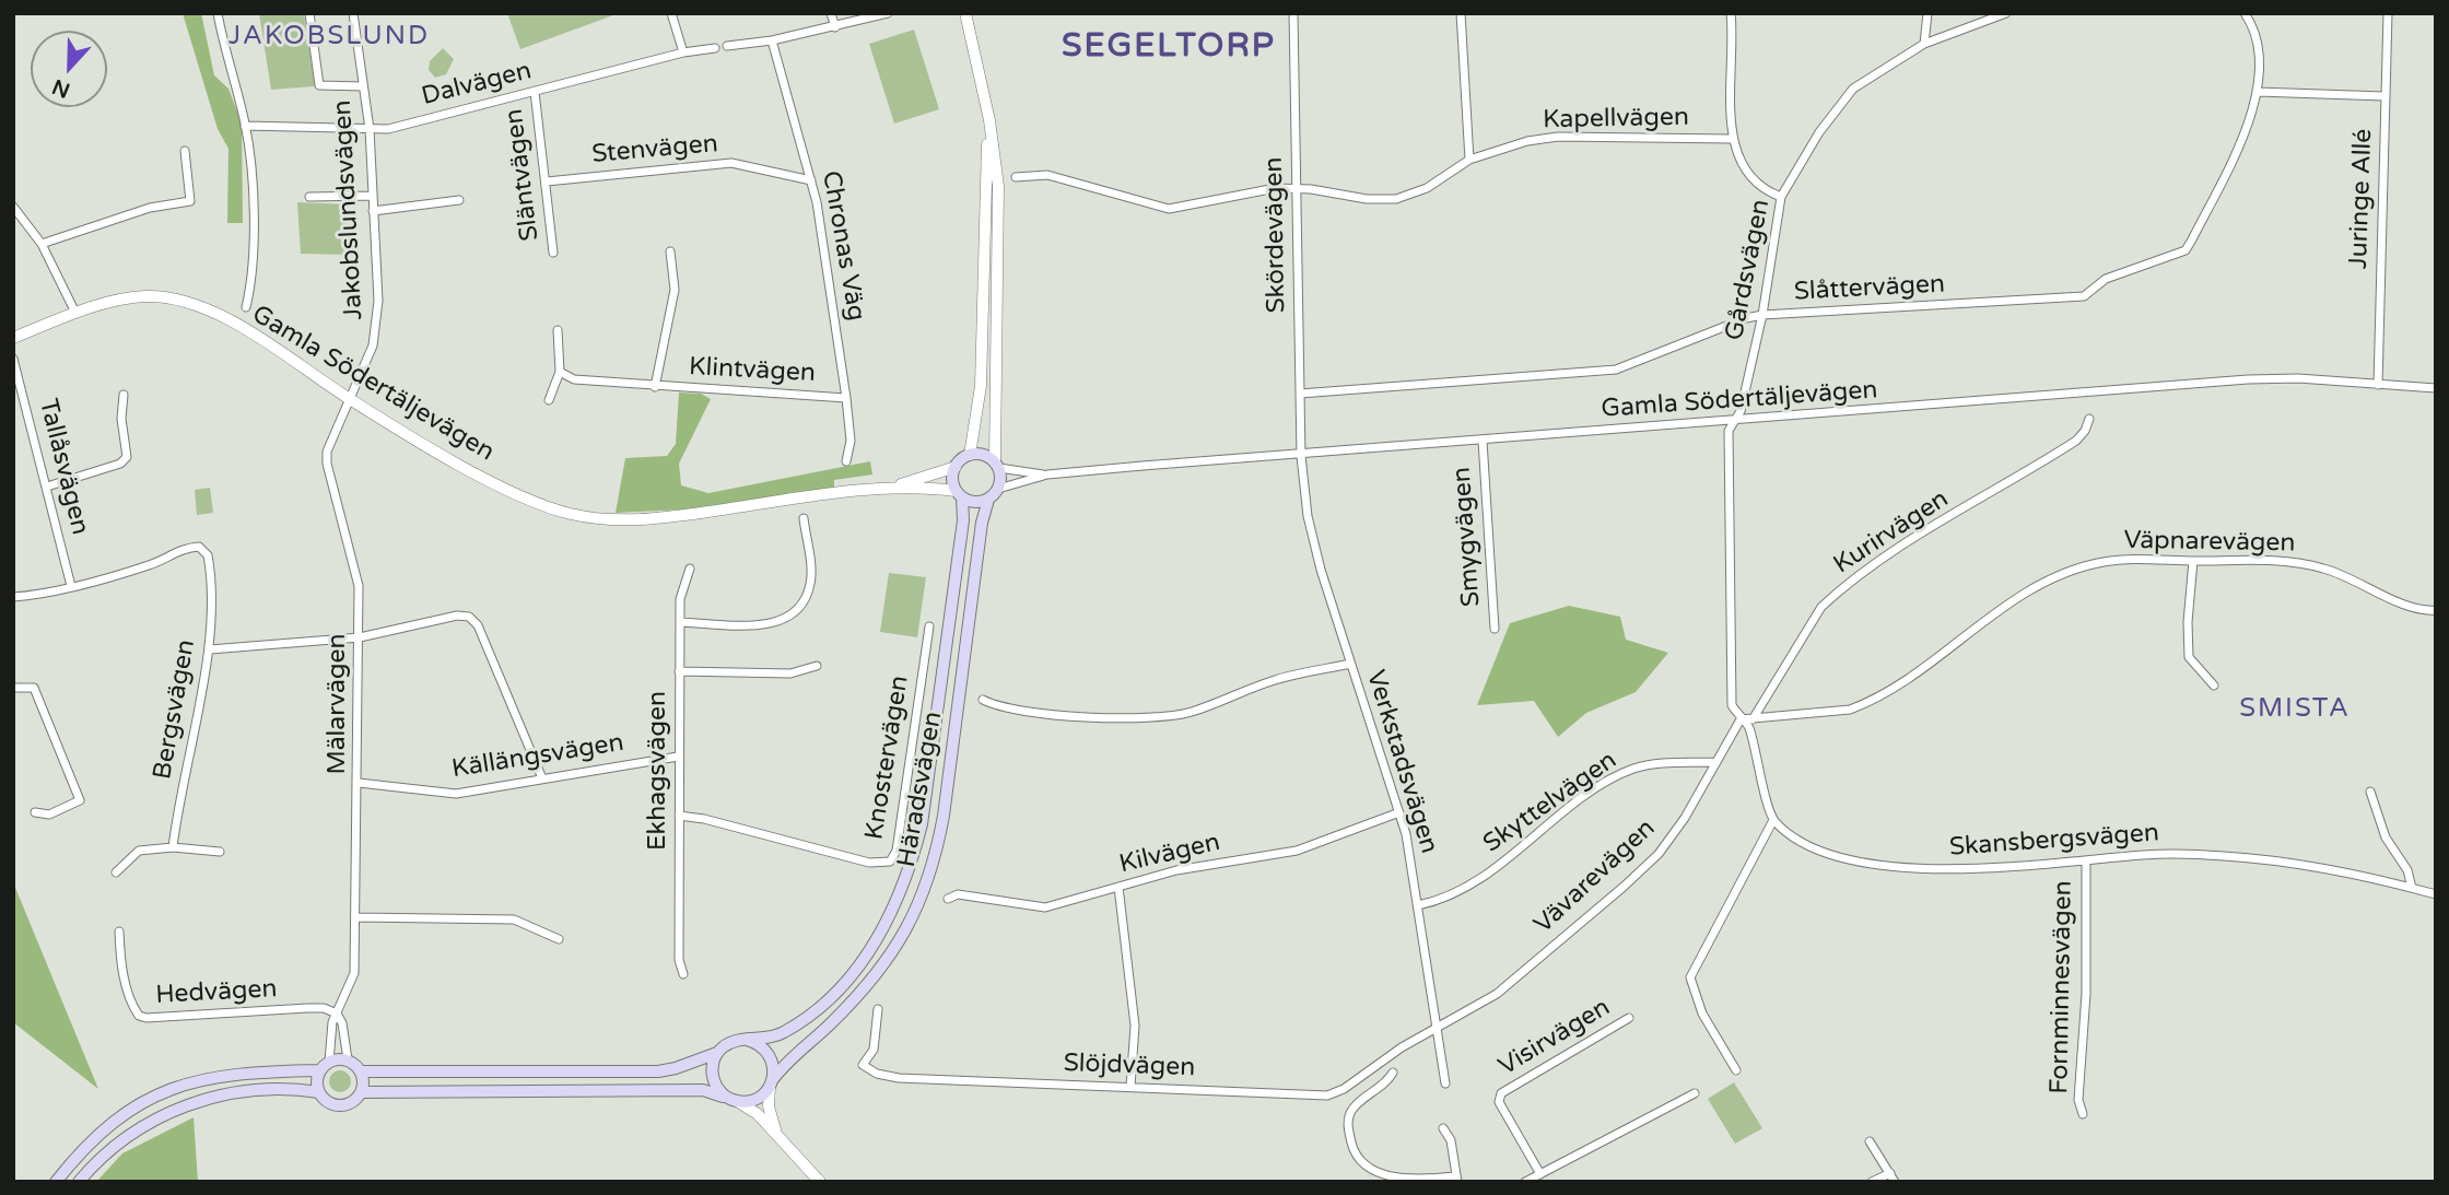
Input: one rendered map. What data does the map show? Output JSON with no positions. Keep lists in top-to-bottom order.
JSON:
{
  "streets": {
    "main road": ["Häradsvägen"],
    "street": [
      "Dalvägen",
      "Kapellvägen",
      "Stenvägen",
      "Släntvägen",
      "Juringe Allé",
      "Jakobslundsvägen",
      "Skördevägen",
      "Chronas Väg",
      "Gårdsvägen",
      "Slåttervägen",
      "Klintvägen",
      "Gamla Södertäljevägen",
      "Tallåsvägen",
      "Kurirvägen",
      "Smygvägen",
      "Väpnarevägen",
      "Mälarvägen",
      "Bergsvägen",
      "Källängsvägen",
      "Knostervägen",
      "Verkstadsvägen",
      "Ekhagsvägen",
      "Skyttelvägen",
      "Skansbergsvägen",
      "Kilvägen",
      "Vävarevägen",
      "Fornminnesvägen",
      "Hedvägen",
      "Visirvägen",
      "Slöjdvägen"
    ]
  },
  "crossings": [
    ["Dalvägen", "Släntvägen"],
    ["Dalvägen", "Jakobslundsvägen"],
    ["Kapellvägen", "Skördevägen"],
    ["Stenvägen", "Släntvägen"],
    ["Stenvägen", "Chronas Väg"],
    ["Juringe Allé", "Gamla Södertäljevägen"],
    ["Jakobslundsvägen", "Gamla Södertäljevägen"],
    ["Jakobslundsvägen", "Mälarvägen"],
    ["Skördevägen", "Slåttervägen"],
    ["Skördevägen", "Gamla Södertäljevägen"],
    ["Skördevägen", "Verkstadsvägen"],
    ["Chronas Väg", "Klintvägen"],
    ["Gårdsvägen", "Slåttervägen"],
    ["Gårdsvägen", "Gamla Södertäljevägen"],
    ["Gamla Södertäljevägen", "Smygvägen"],
    ["Gamla Södertäljevägen", "Mälarvägen"],
    ["Gamla Södertäljevägen", "Verkstadsvägen"],
    ["Gamla Södertäljevägen", "Häradsvägen"],
    ["Tallåsvägen", "Bergsvägen"],
    ["Kurirvägen", "Väpnarevägen"],
    ["Väpnarevägen", "Vävarevägen"],
    ["Mälarvägen", "Källängsvägen"],
    ["Mälarvägen", "Hedvägen"],
    ["Källängsvägen", "Ekhagsvägen"],
    ["Knostervägen", "Ekhagsvägen"],
    ["Verkstadsvägen", "Skyttelvägen"],
    ["Verkstadsvägen", "Kilvägen"],
    ["Verkstadsvägen", "Vävarevägen"],
    ["Verkstadsvägen", "Slöjdvägen"],
    ["Skyttelvägen", "Vävarevägen"],
    ["Skansbergsvägen", "Fornminnesvägen"],
    ["Vävarevägen", "Slöjdvägen"]
  ],
  "districts": ["JAKOBSLUND", "SEGELTORP", "SMISTA"],
  "north": "bottom"
}
